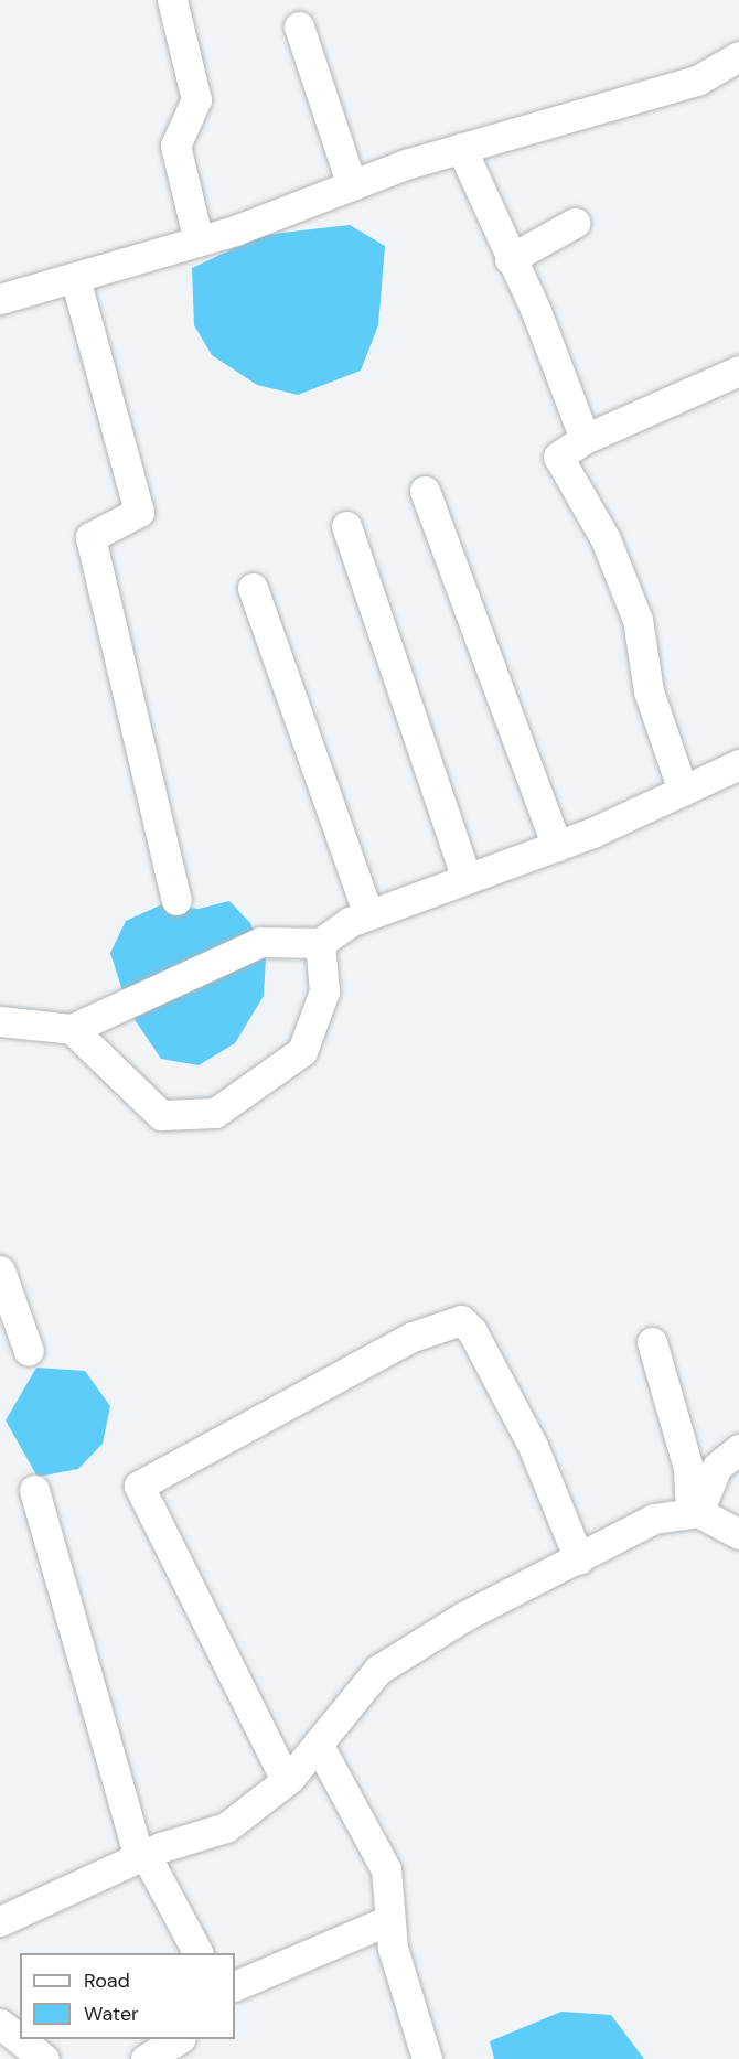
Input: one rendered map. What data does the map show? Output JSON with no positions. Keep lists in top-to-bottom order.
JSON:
{
  "legend": ["Road", "Water"]
}
